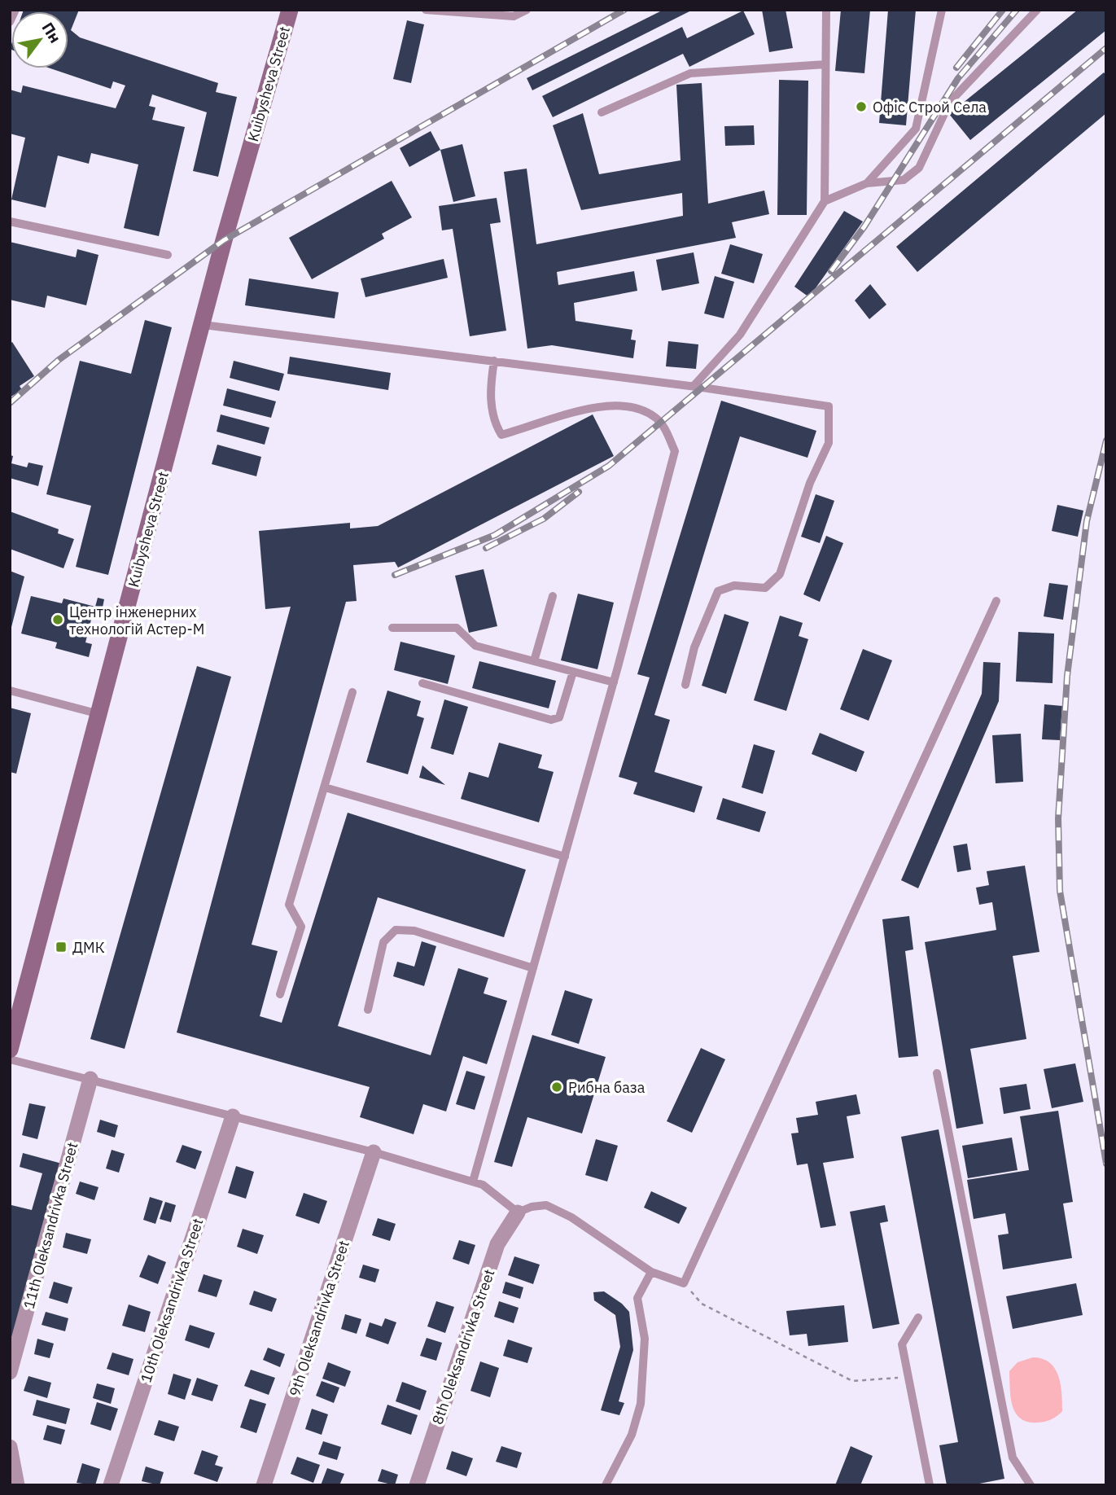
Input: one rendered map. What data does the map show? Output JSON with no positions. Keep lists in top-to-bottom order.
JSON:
{
  "streets": {
    "main road": ["Kuibysheva Street"],
    "street": [
      "11th Oleksandrivka Street",
      "10th Oleksandrivka Street",
      "9th Oleksandrivka Street",
      "8th Oleksandrivka Street"
    ]
  },
  "places": {
    "other": ["Офіс Строй Села", "Центр інженерних технологій Астер-М", "Рибна база"],
    "transit": ["ДМК"]
  },
  "north": "top right"
}
